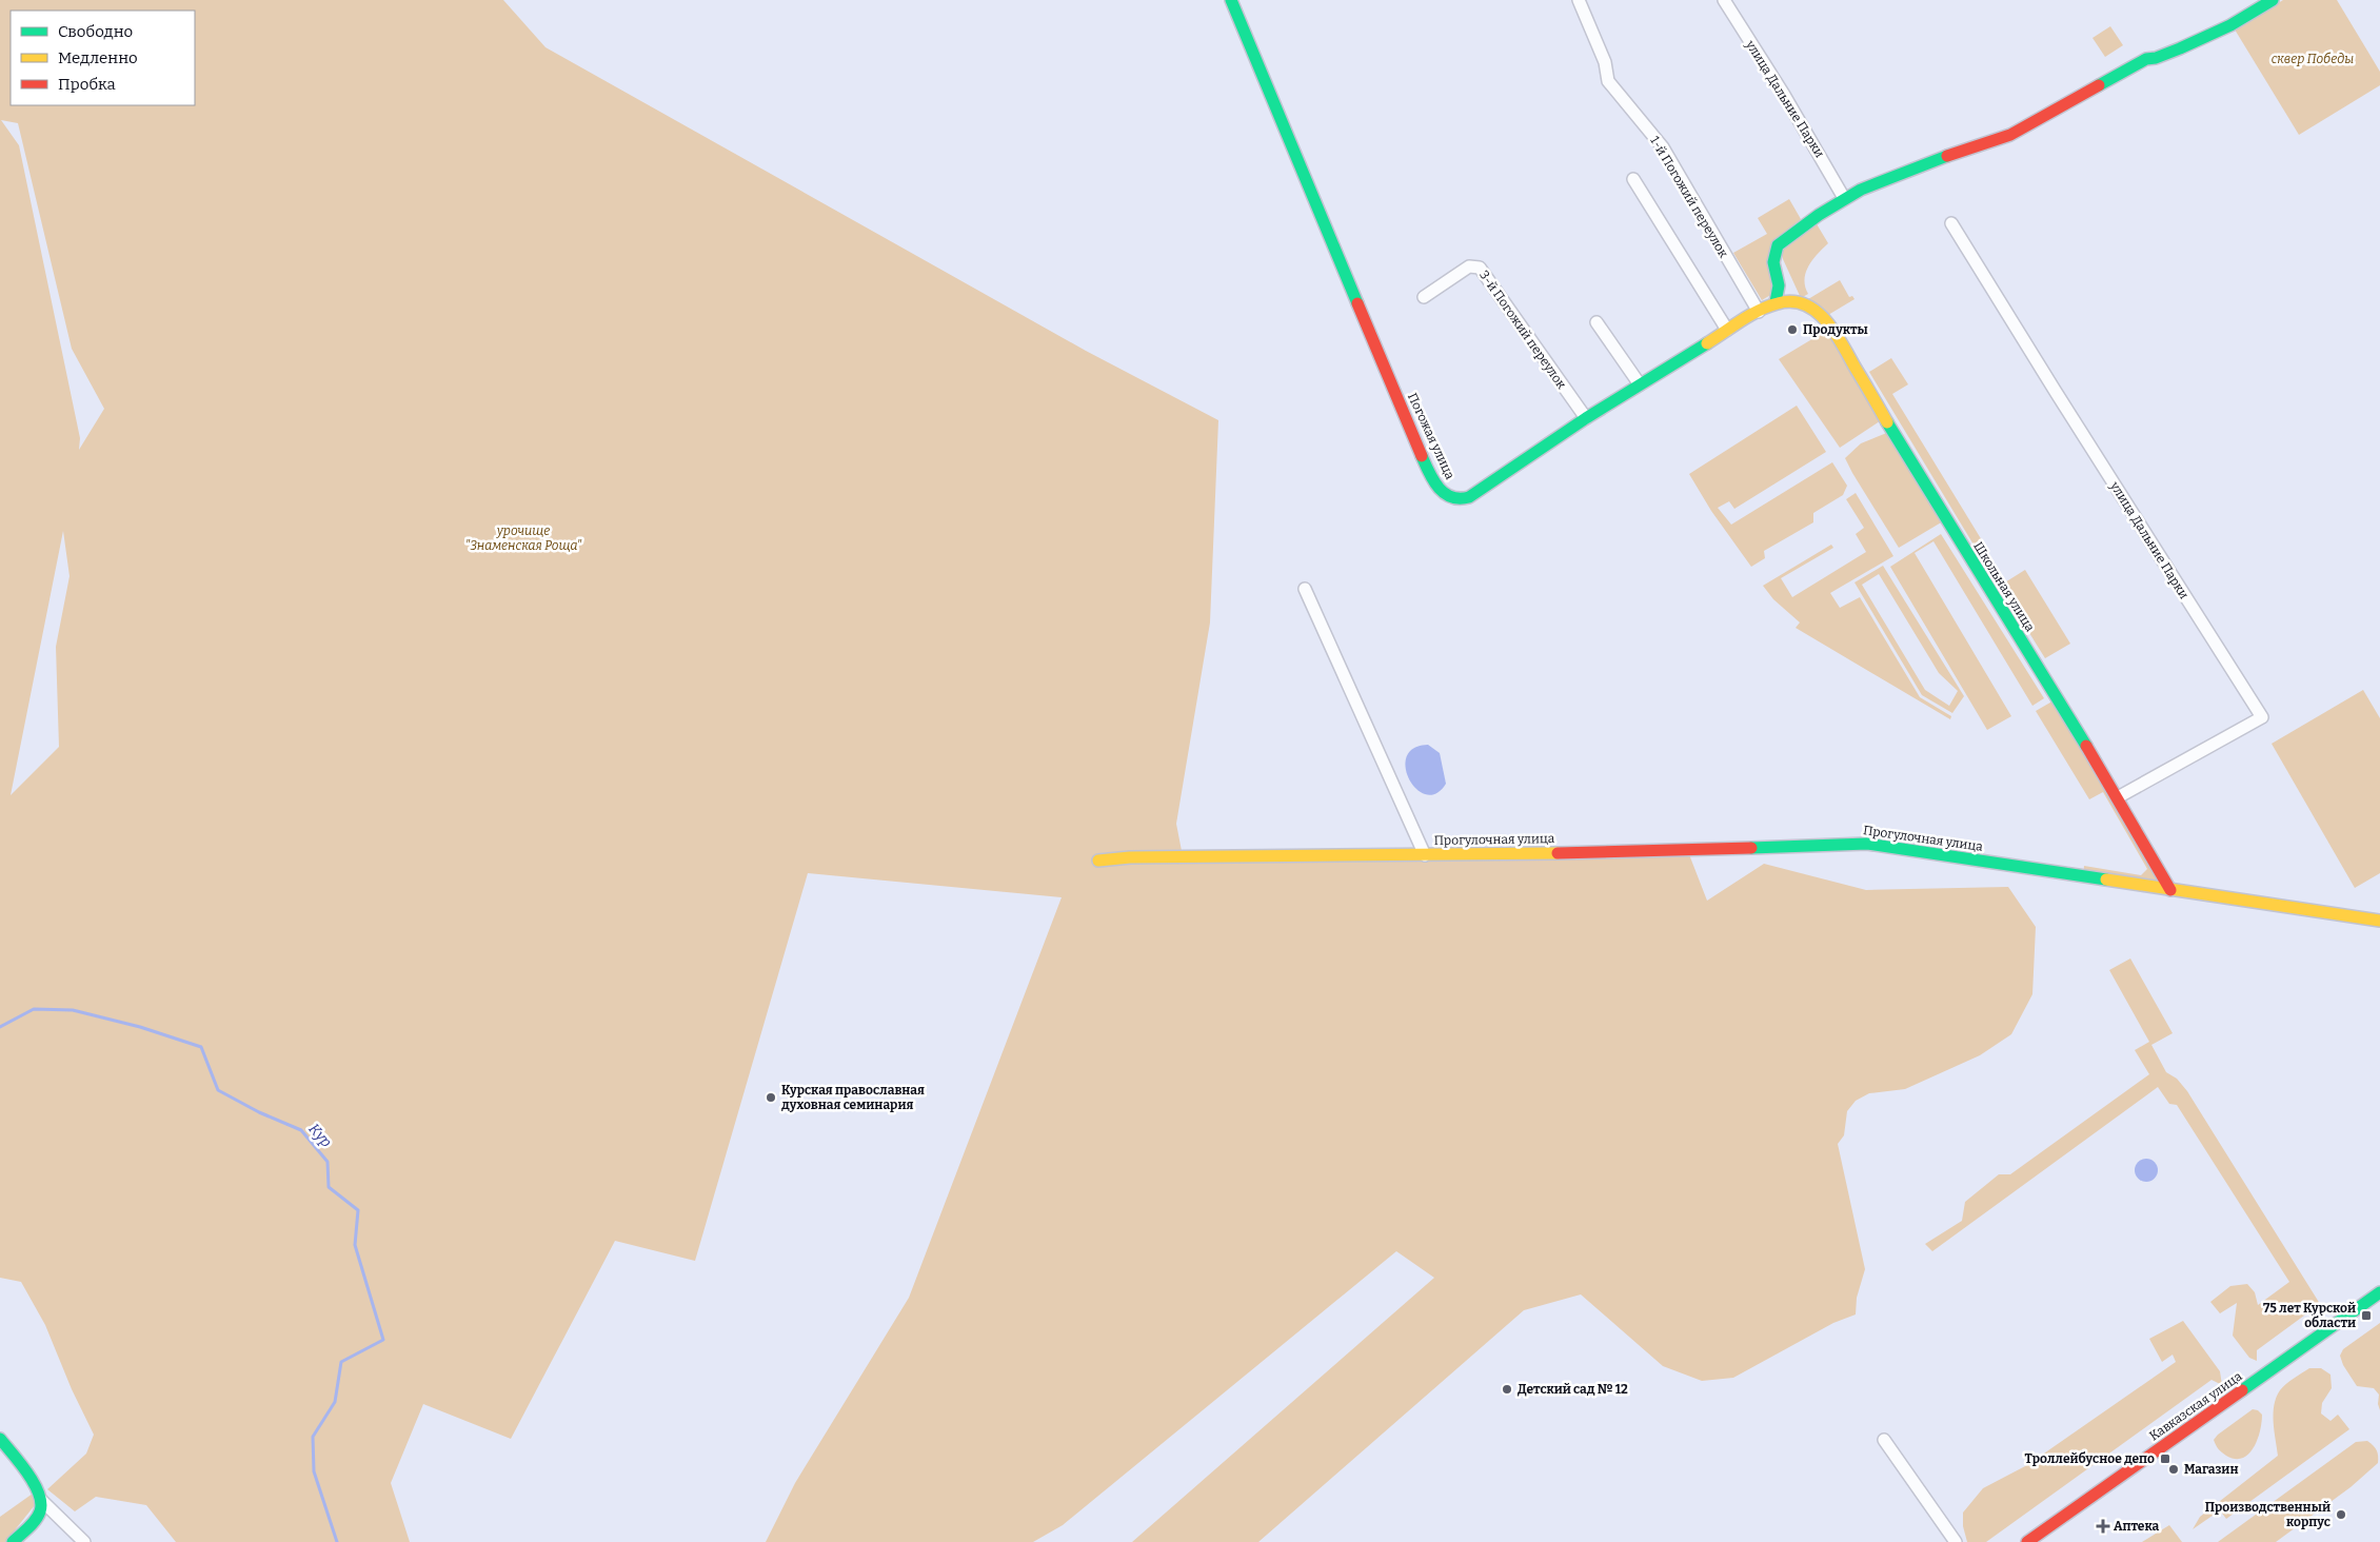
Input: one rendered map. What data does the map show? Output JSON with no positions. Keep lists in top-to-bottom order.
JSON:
{
  "streets": {
    "street": [
      "улица Дальние Парки",
      "1-й Погожий переулок",
      "3-й Погожий переулок",
      "Погожая улица",
      "Школьная улица",
      "Прогулочная улица",
      "Кавказская улица"
    ]
  },
  "crossings": [
    ["улица Дальние Парки", "Школьная улица"],
    ["1-й Погожий переулок", "Погожая улица"],
    ["3-й Погожий переулок", "Погожая улица"],
    ["Погожая улица", "Школьная улица"],
    ["Школьная улица", "Прогулочная улица"]
  ],
  "water": ["Кур"],
  "parks": ["сквер Победы", "урочище \"Знаменская Роща\""],
  "places": {
    "other": [
      "Продукты",
      "Курская православная духовная семинария",
      "Детский сад № 12",
      "Магазин",
      "Производственный корпус"
    ],
    "transit": ["75 лет Курской области", "Троллейбусное депо"],
    "health": ["Аптека"]
  },
  "legend": ["Свободно", "Медленно", "Пробка"]
}
